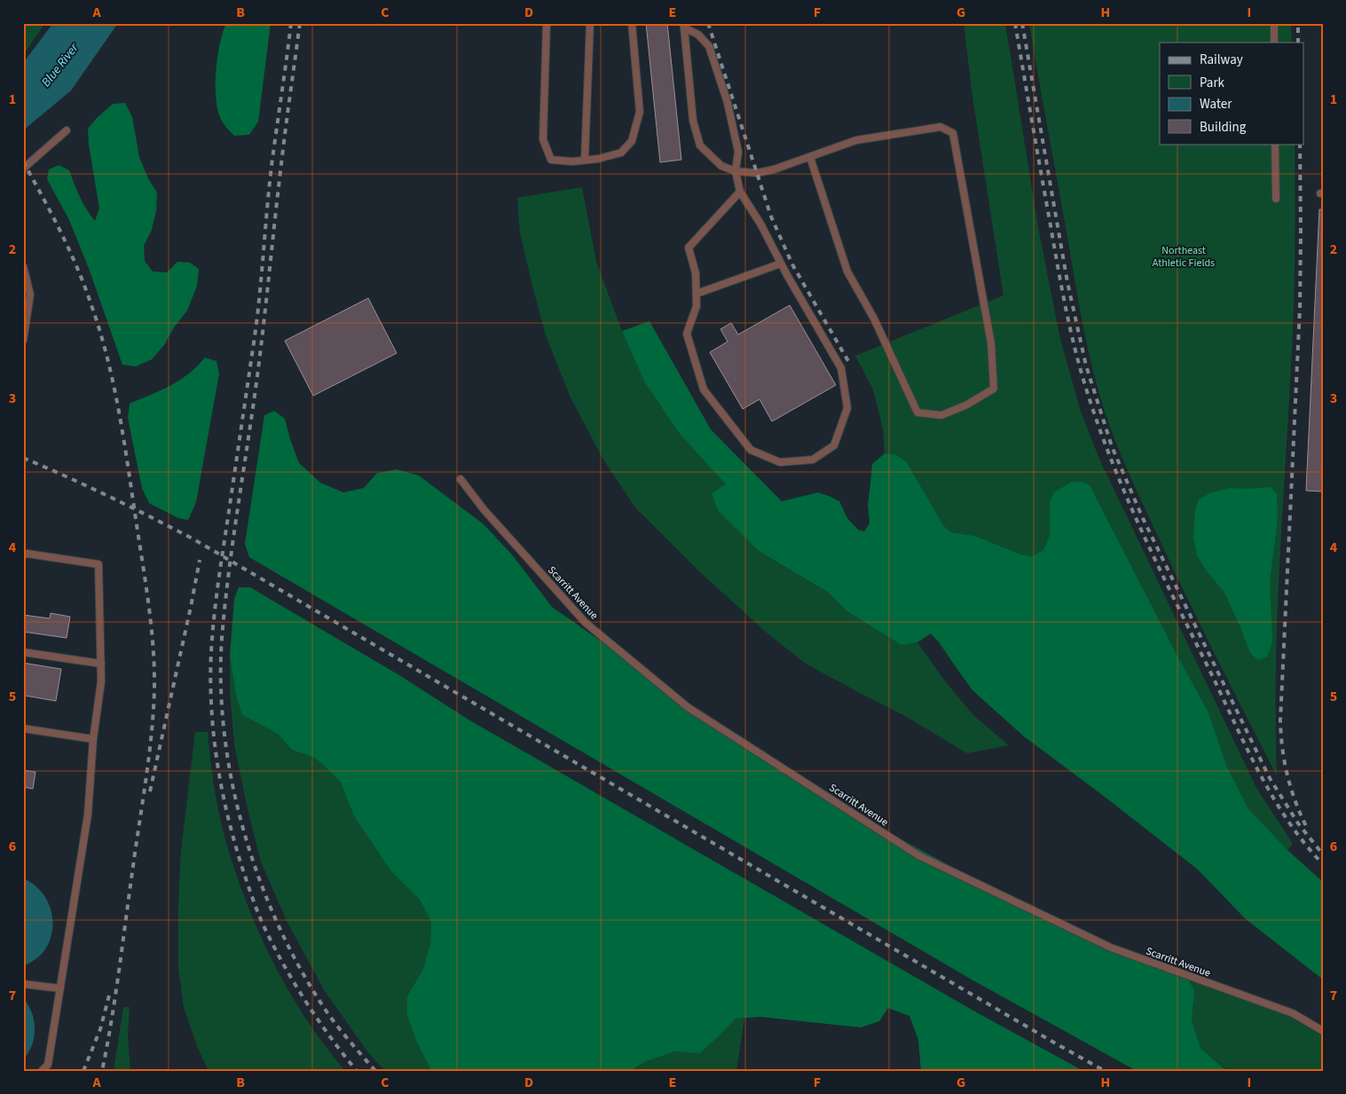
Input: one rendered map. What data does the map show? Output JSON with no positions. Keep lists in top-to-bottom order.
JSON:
{
  "streets": {
    "lane": ["Scarritt Avenue"]
  },
  "water": ["Blue River"],
  "parks": ["Northeast Athletic Fields"],
  "legend": [
    "Railway",
    "Park",
    "Water",
    "Building"
  ],
  "grid": {
    "columns": [
      "A",
      "B",
      "C",
      "D",
      "E",
      "F",
      "G",
      "H",
      "I"
    ],
    "rows": [
      "1",
      "2",
      "3",
      "4",
      "5",
      "6",
      "7"
    ]
  }
}
